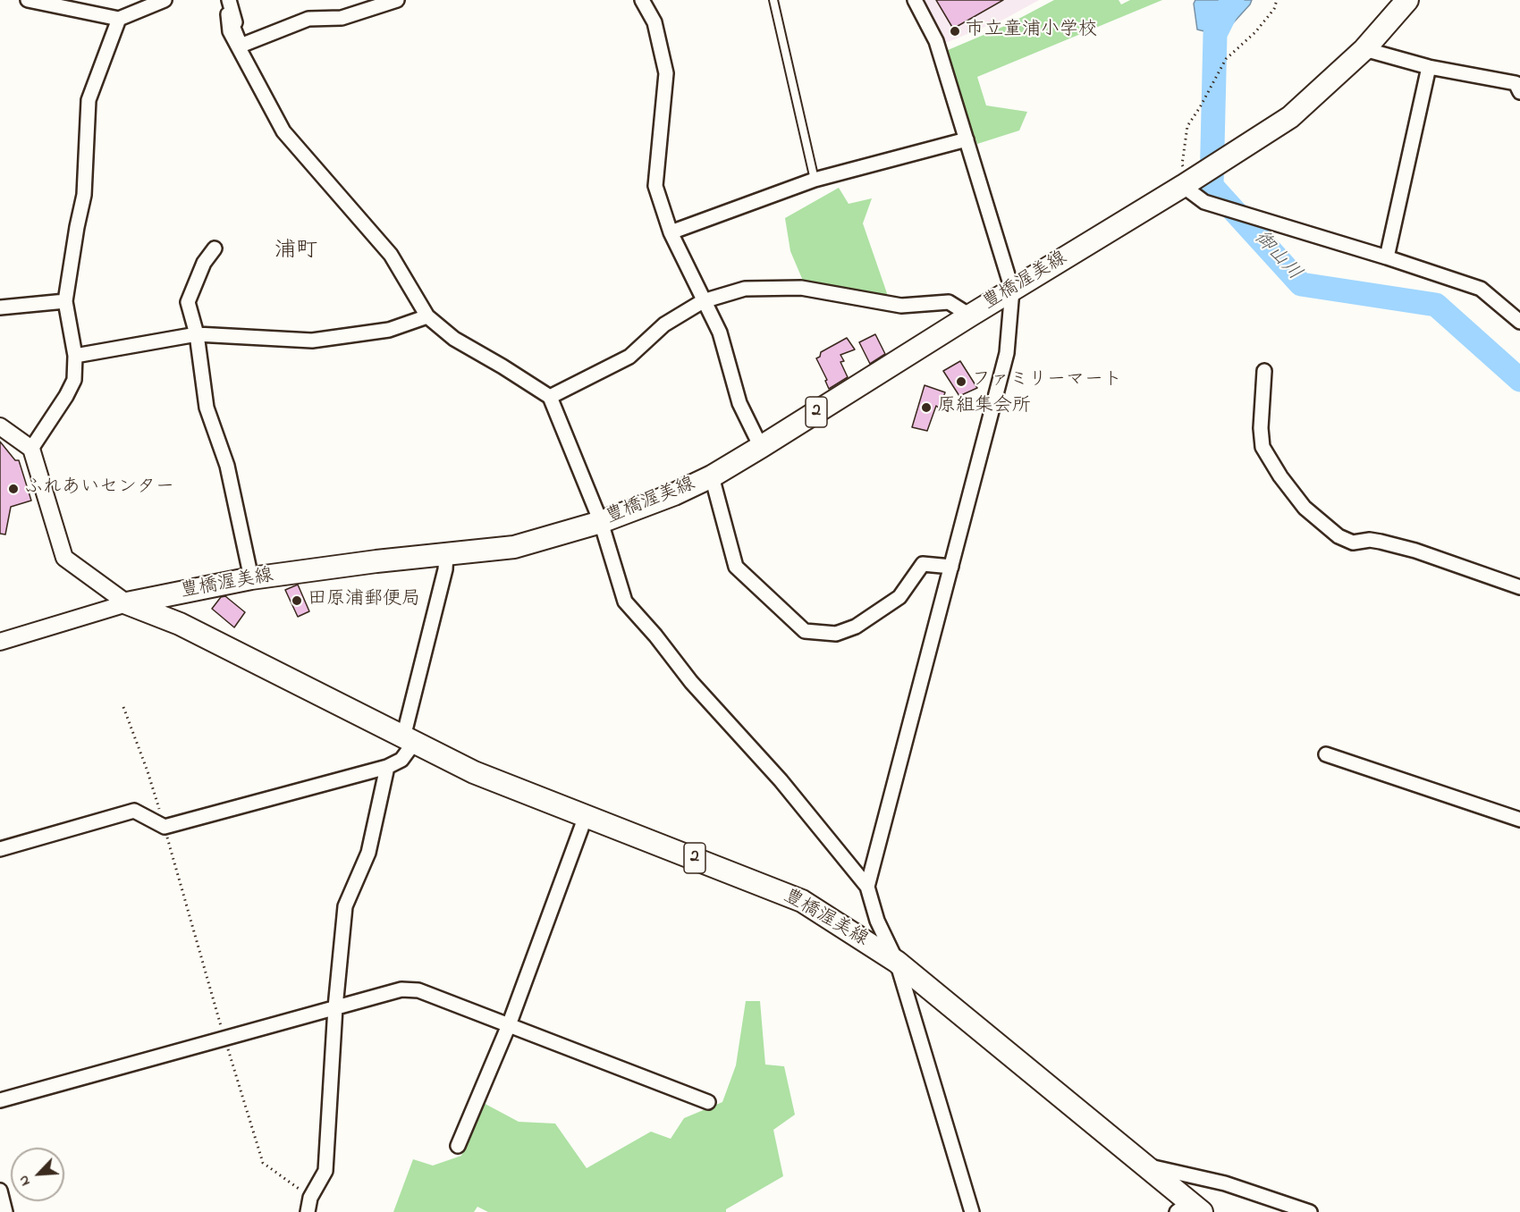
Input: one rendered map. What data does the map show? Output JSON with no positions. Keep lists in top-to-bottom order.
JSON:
{
  "streets": {
    "main road": ["豊橋渥美線", "2"]
  },
  "districts": ["浦町"],
  "water": ["御山川"],
  "places": [
    "市立童浦小学校",
    "ファミリーマート",
    "原組集会所",
    "ふれあいセンター",
    "田原浦郵便局"
  ],
  "north": "bottom left"
}
